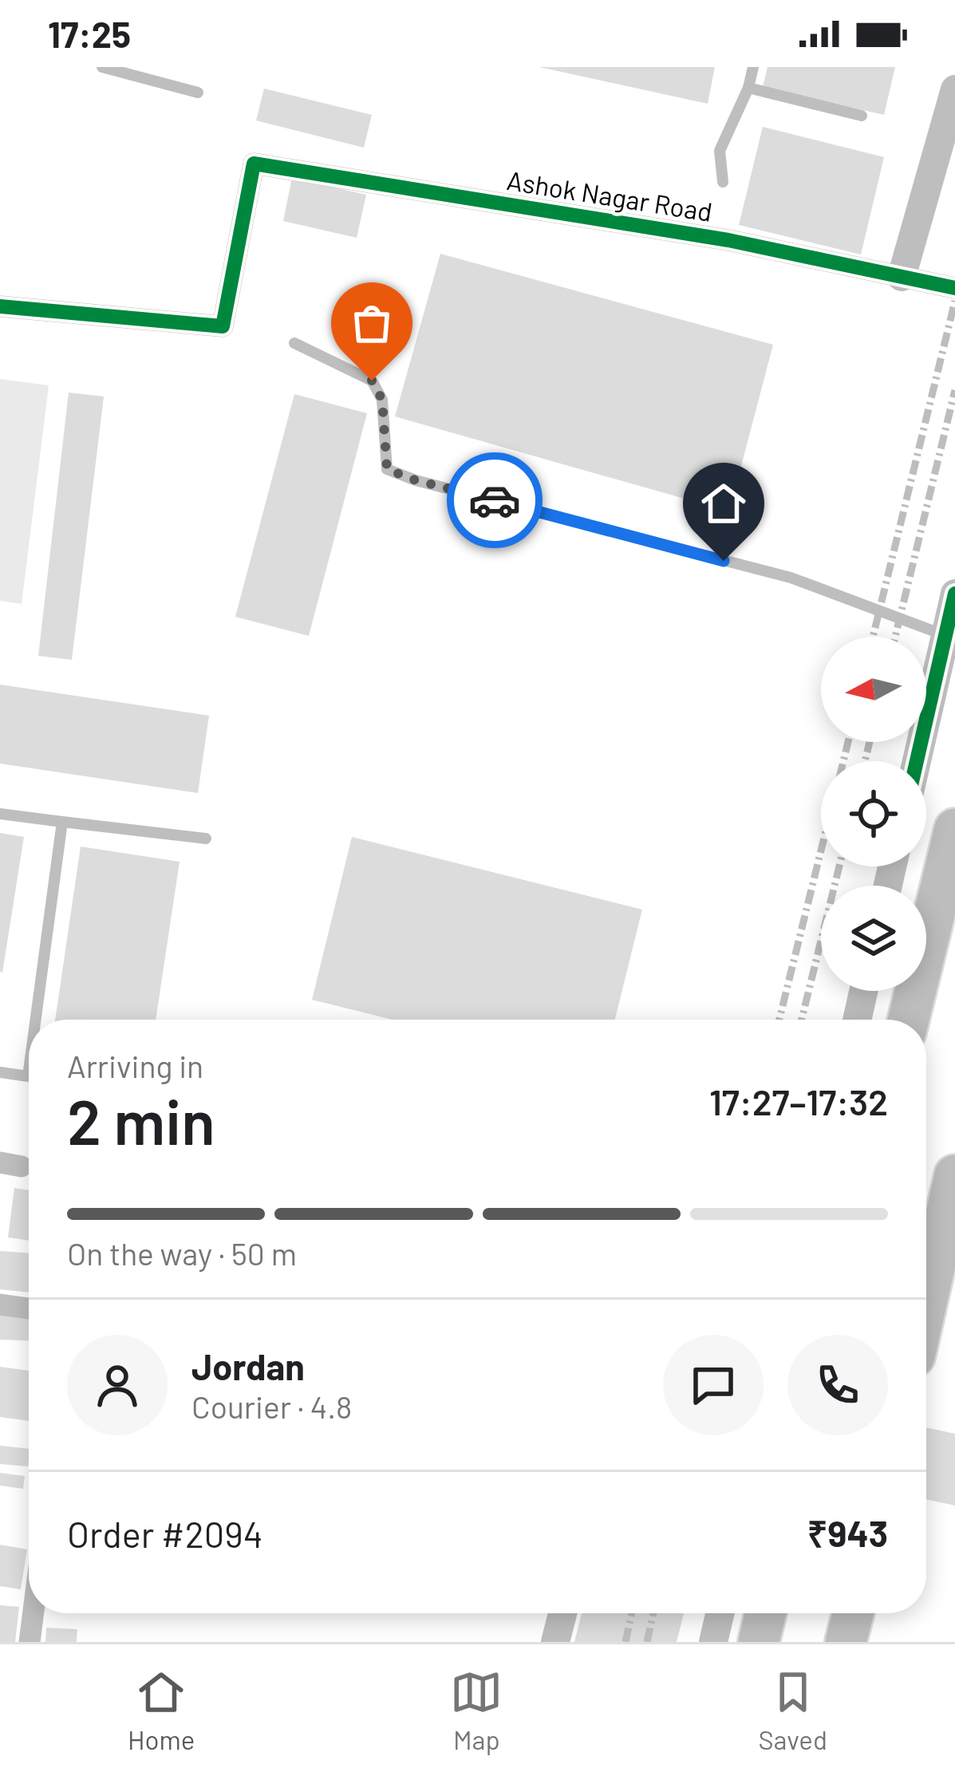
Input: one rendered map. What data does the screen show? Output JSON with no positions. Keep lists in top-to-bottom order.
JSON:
{
  "streets": {
    "street": ["Ashok Nagar Road"]
  },
  "north": "left",
  "page": {
    "status": "17:25",
    "heading": ["2 min", "Arriving in", "17:27–17:32"],
    "panel": [
      "Jordan",
      "Courier · 4.8",
      "Order #2094",
      "₹943"
    ],
    "bar": "On the way · 50 m",
    "tabs": ["Home", "Map", "Saved"]
  }
}
